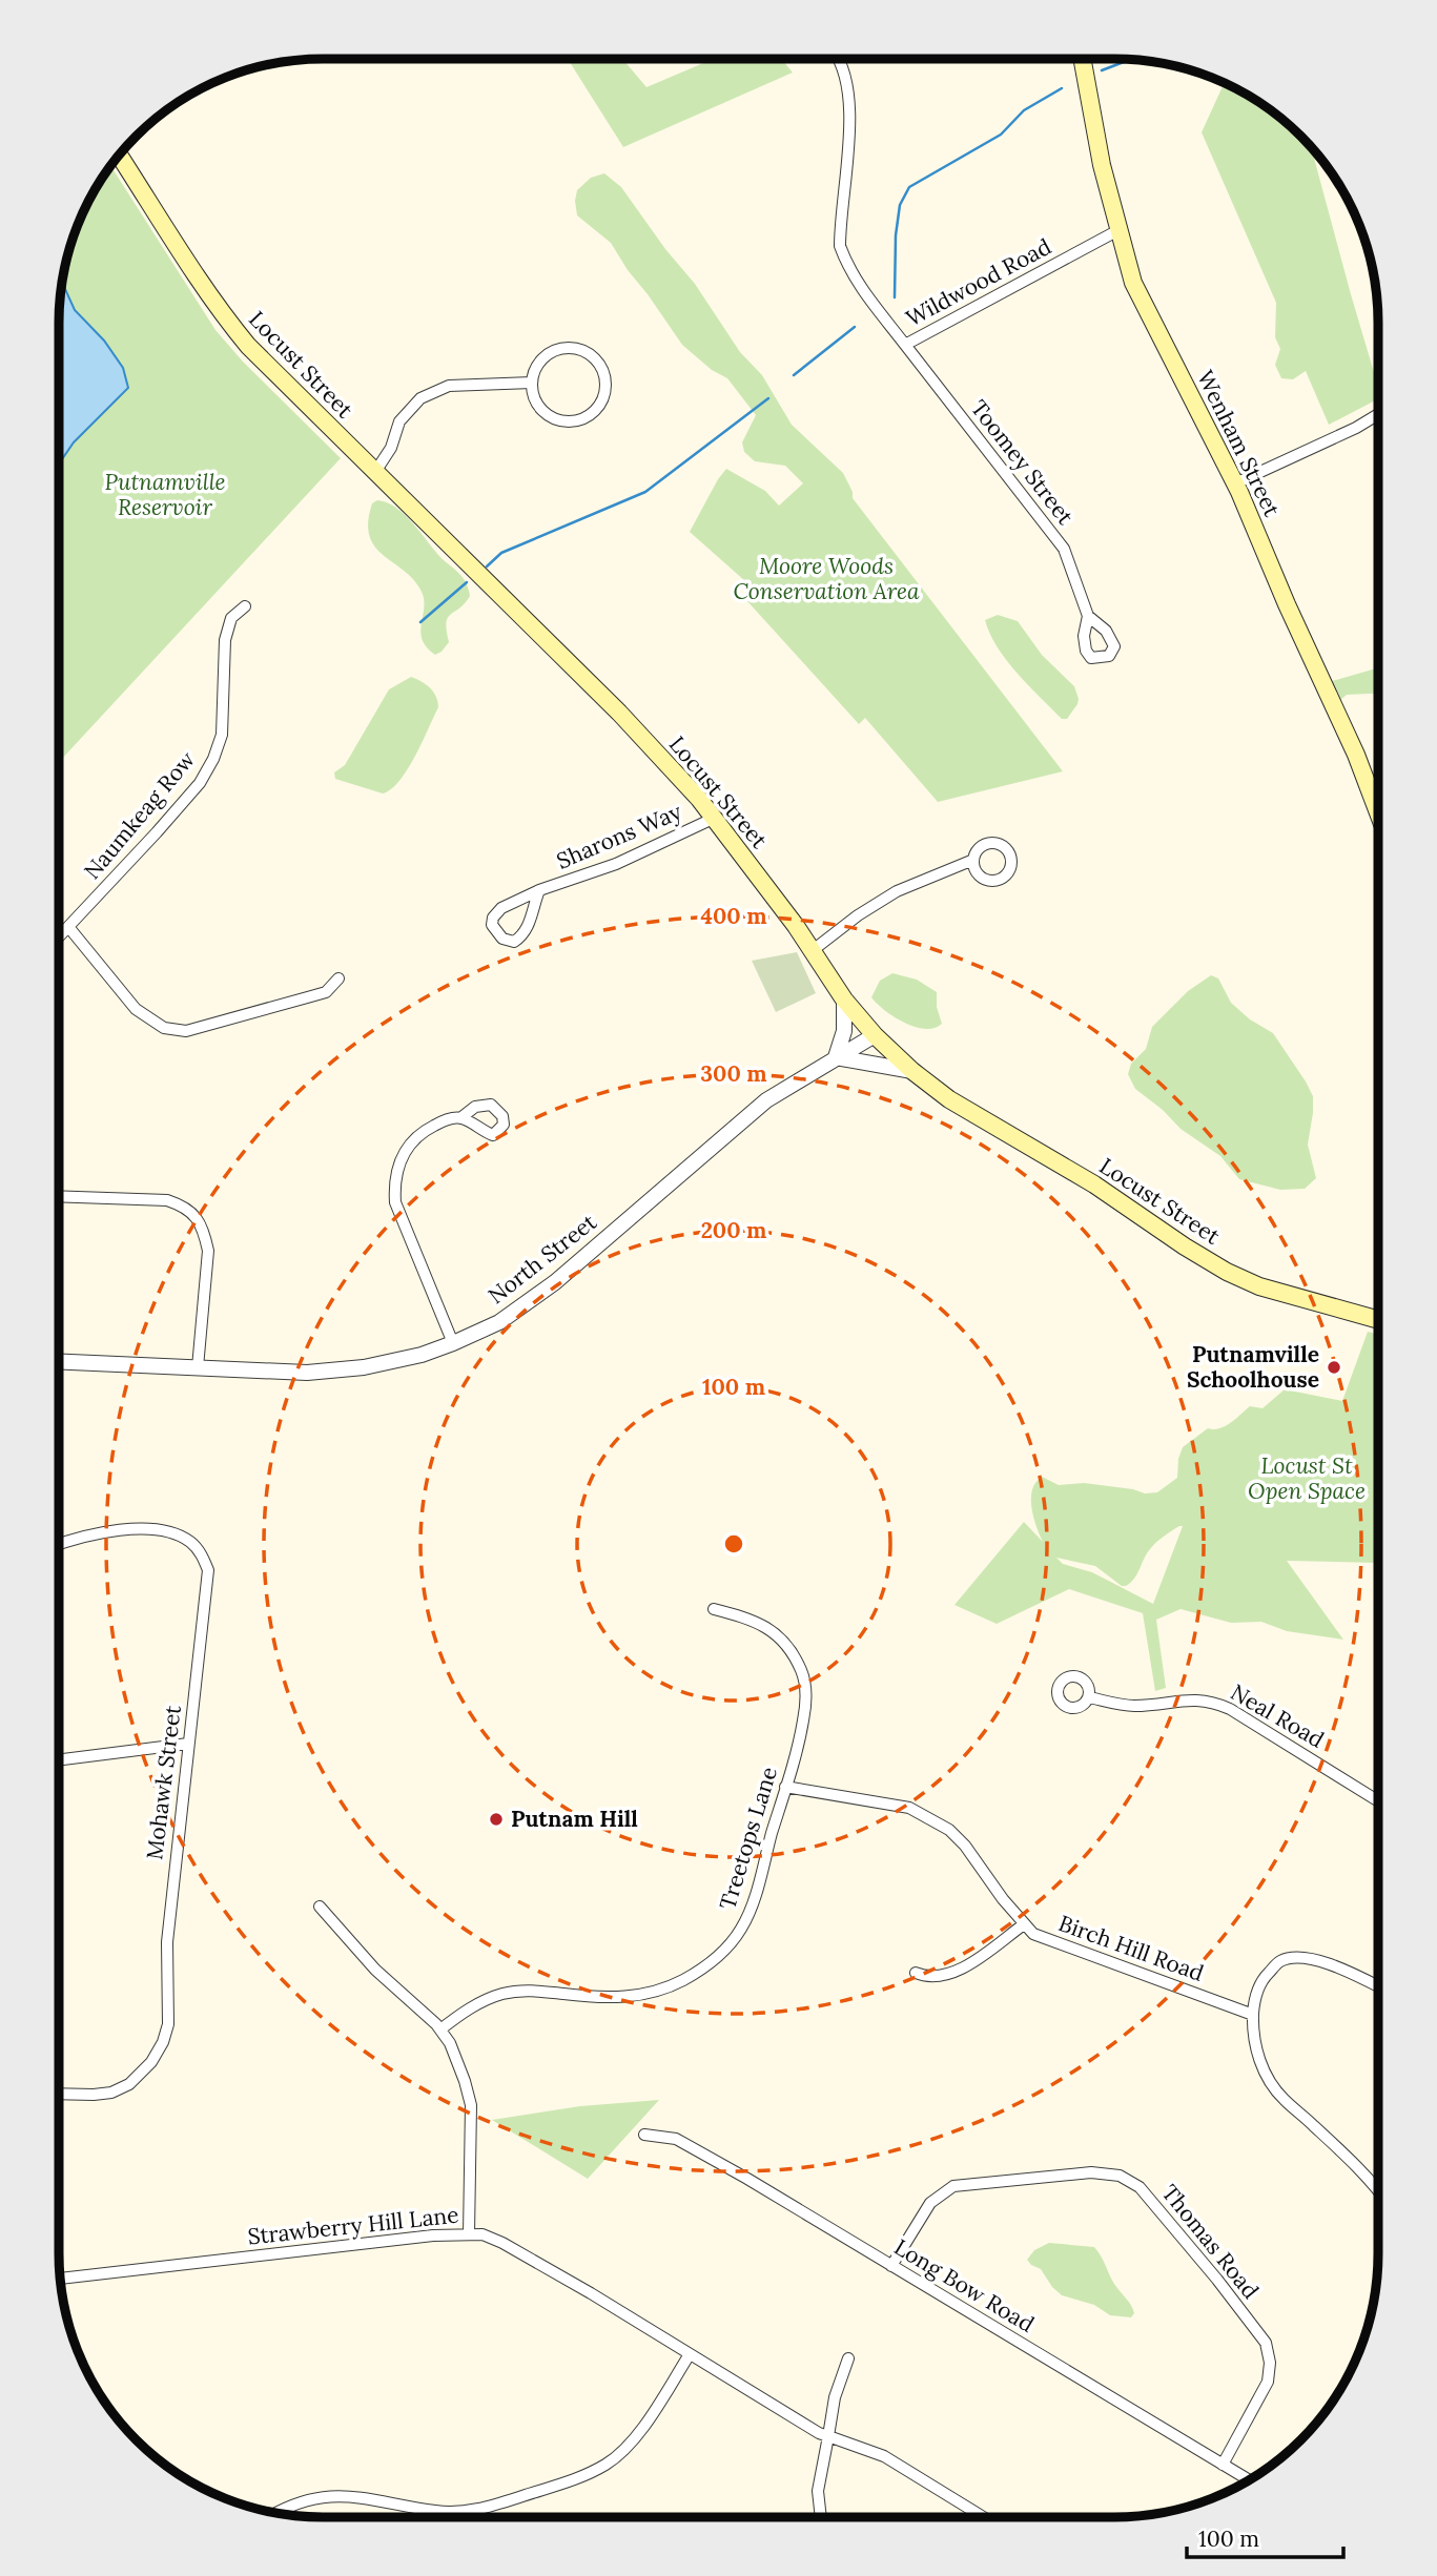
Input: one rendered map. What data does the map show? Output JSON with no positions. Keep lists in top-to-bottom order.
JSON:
{
  "streets": {
    "main road": ["Locust Street", "Wenham Street"],
    "street": [
      "Wildwood Road",
      "Toomey Street",
      "Naumkeag Row",
      "Sharons Way",
      "North Street",
      "Neal Road",
      "Mohawk Street",
      "Treetops Lane",
      "Birch Hill Road",
      "Strawberry Hill Lane",
      "Thomas Road",
      "Long Bow Road"
    ]
  },
  "crossings": [
    ["Wildwood Road", "Wenham Street"],
    ["Wildwood Road", "Toomey Street"],
    ["Locust Street", "Sharons Way"],
    ["Locust Street", "North Street"],
    ["Treetops Lane", "Birch Hill Road"],
    ["Thomas Road", "Long Bow Road"]
  ],
  "parks": ["Putnamville Reservoir", "Moore Woods Conservation Area", "Locust St Open Space"],
  "places": ["Putnamville Schoolhouse", "Putnam Hill"],
  "scale_bar": "100 m",
  "rings": [
    "400 m",
    "300 m",
    "200 m",
    "100 m"
  ]
}
